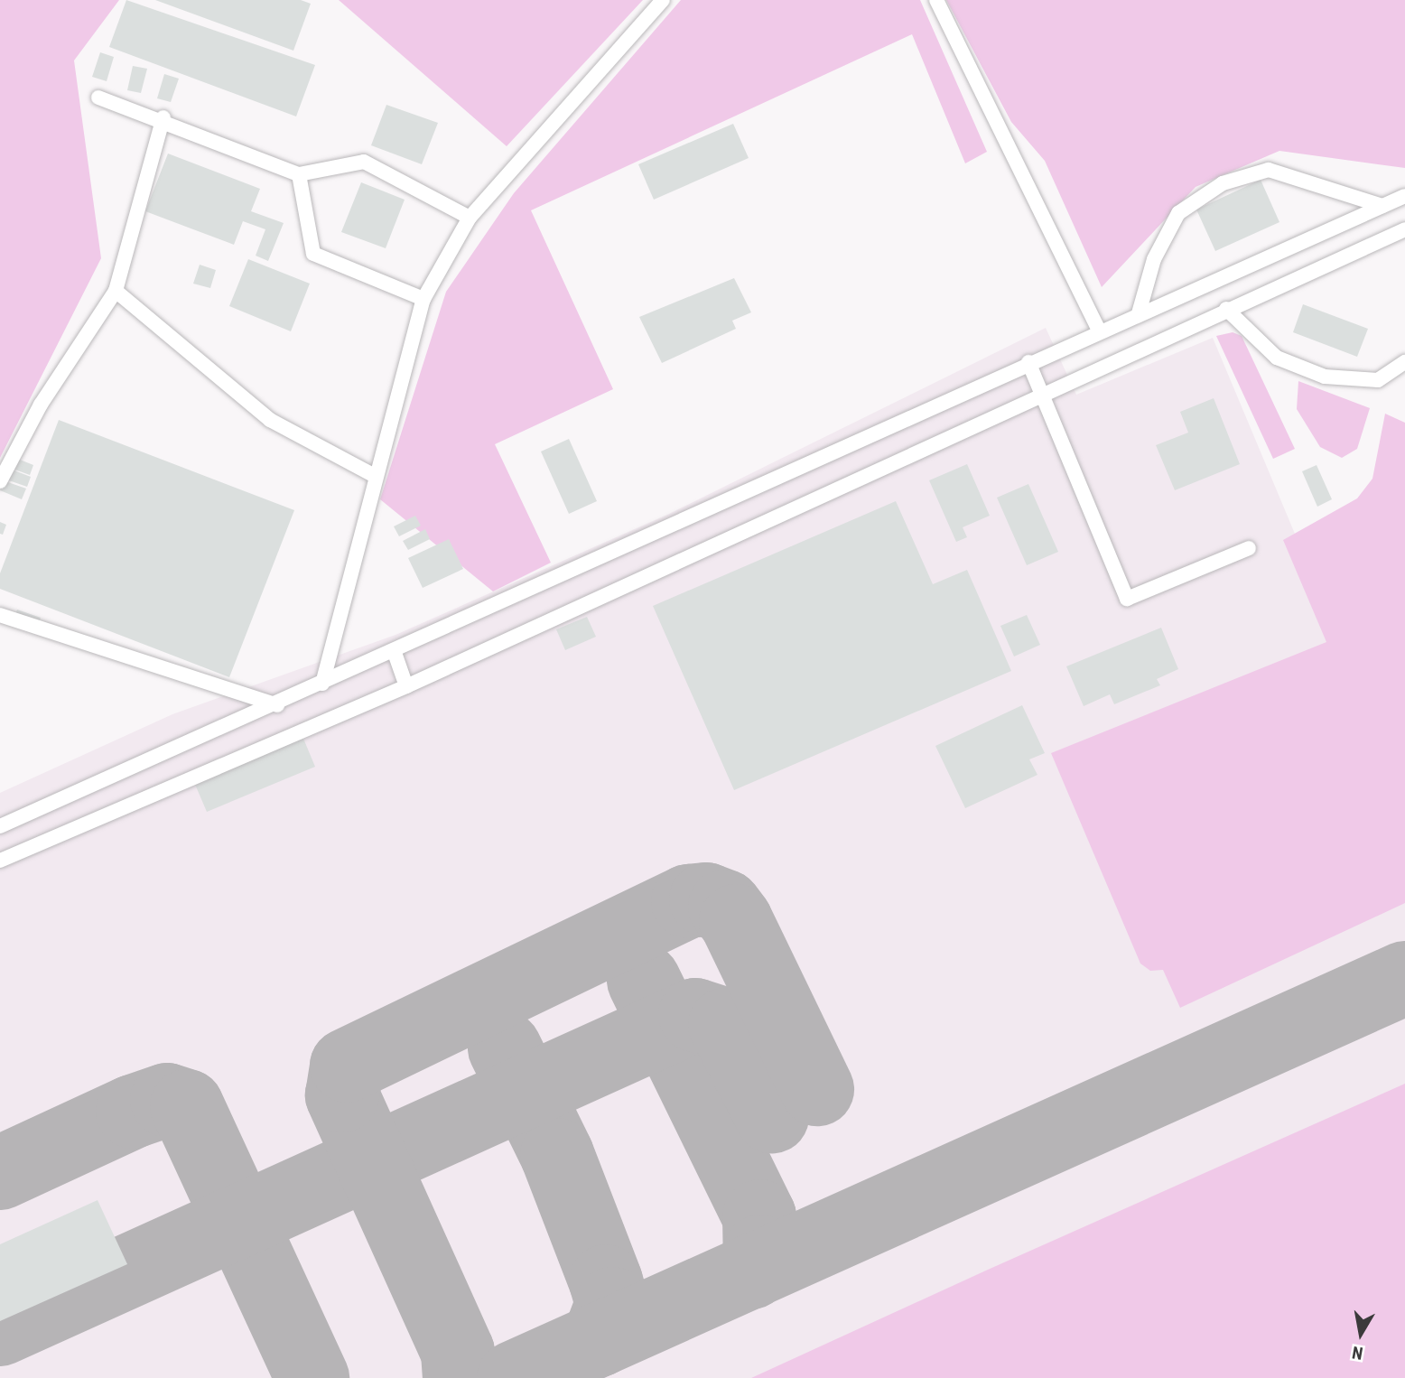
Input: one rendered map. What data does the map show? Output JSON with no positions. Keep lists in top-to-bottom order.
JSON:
{
  "north": "bottom"
}
